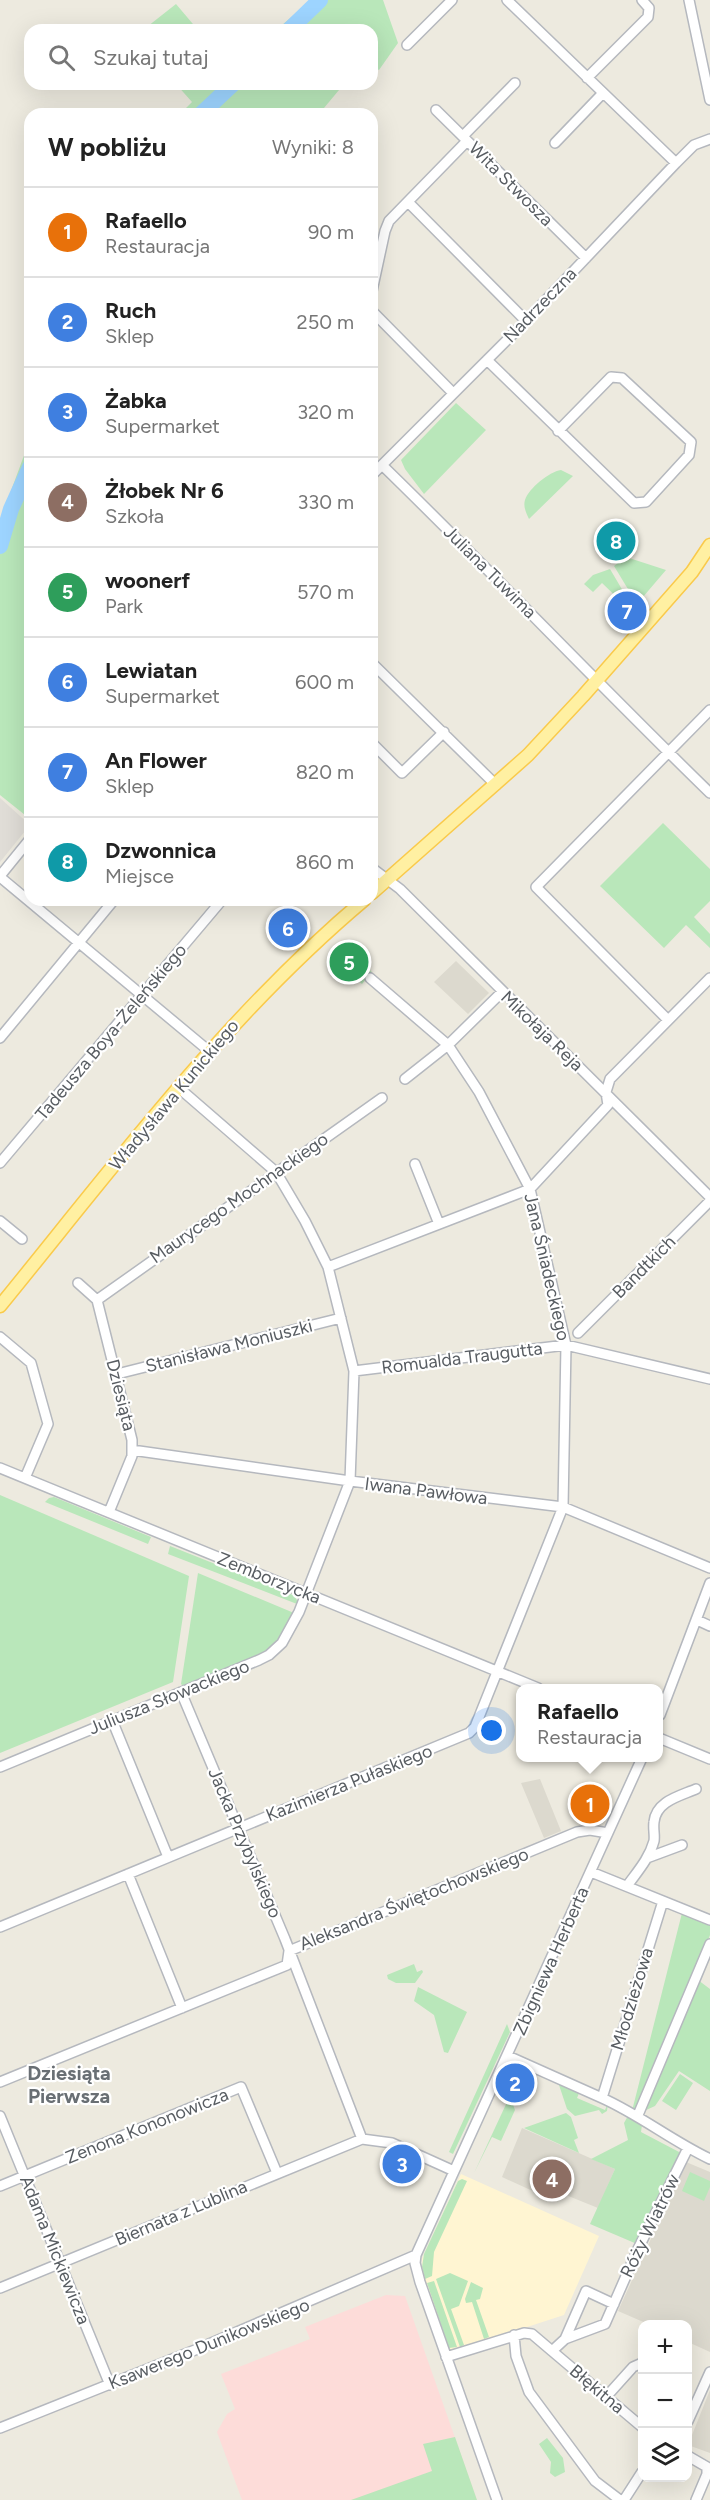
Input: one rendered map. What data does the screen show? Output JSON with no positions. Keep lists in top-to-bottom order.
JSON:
{
  "streets": {
    "main road": ["Władysława Kunickiego"],
    "street": [
      "Wita Stwosza",
      "Nadrzeczna",
      "Juliana Tuwima",
      "Mikołaja Reja",
      "Tadeusza Boya-Żeleńskiego",
      "Maurycego Mochnackiego",
      "Jana Śniadeckiego",
      "Bandtkich",
      "Stanisława Moniuszki",
      "Romualda Traugutta",
      "Dziesiąta",
      "Iwana Pawłowa",
      "Zemborzycka",
      "Juliusza Słowackiego",
      "Kazimierza Pułaskiego",
      "Jacka Przybylskiego",
      "Aleksandra Świętochowskiego",
      "Zbigniewa Herberta",
      "Młodzieżowa",
      "Zenona Kononowicza",
      "Biernata z Lublina",
      "Róży Wiatrów",
      "Adama Mickiewicza",
      "Ksawerego Dunikowskiego",
      "Błękitna"
    ]
  },
  "crossings": [
    ["Wita Stwosza", "Nadrzeczna"],
    ["Nadrzeczna", "Juliana Tuwima"],
    ["Mikołaja Reja", "Bandtkich"],
    ["Władysława Kunickiego", "Juliusza Słowackiego"],
    ["Maurycego Mochnackiego", "Dziesiąta"],
    ["Maurycego Mochnackiego", "Juliusza Słowackiego"],
    ["Jana Śniadeckiego", "Romualda Traugutta"],
    ["Jana Śniadeckiego", "Iwana Pawłowa"],
    ["Jana Śniadeckiego", "Zemborzycka"],
    ["Jana Śniadeckiego", "Kazimierza Pułaskiego"],
    ["Stanisława Moniuszki", "Dziesiąta"],
    ["Stanisława Moniuszki", "Juliusza Słowackiego"],
    ["Romualda Traugutta", "Juliusza Słowackiego"],
    ["Dziesiąta", "Iwana Pawłowa"],
    ["Dziesiąta", "Zemborzycka"],
    ["Iwana Pawłowa", "Juliusza Słowackiego"],
    ["Zemborzycka", "Juliusza Słowackiego"],
    ["Zemborzycka", "Kazimierza Pułaskiego"],
    ["Juliusza Słowackiego", "Jacka Przybylskiego"],
    ["Kazimierza Pułaskiego", "Jacka Przybylskiego"],
    ["Jacka Przybylskiego", "Aleksandra Świętochowskiego"],
    ["Jacka Przybylskiego", "Biernata z Lublina"],
    ["Aleksandra Świętochowskiego", "Zbigniewa Herberta"],
    ["Zbigniewa Herberta", "Ksawerego Dunikowskiego"],
    ["Zenona Kononowicza", "Biernata z Lublina"],
    ["Zenona Kononowicza", "Adama Mickiewicza"],
    ["Biernata z Lublina", "Adama Mickiewicza"],
    ["Róży Wiatrów", "Błękitna"],
    ["Adama Mickiewicza", "Ksawerego Dunikowskiego"]
  ],
  "districts": ["Dziesiąta Pierwsza"],
  "page": {
    "search": "Szukaj tutaj",
    "heading": ["W pobliżu", "Wyniki: 8"],
    "list": [
      {
        "mark": "1",
        "name": "Rafaello",
        "note": "Restauracja",
        "value": "90 m"
      },
      {
        "mark": "2",
        "name": "Ruch",
        "note": "Sklep",
        "value": "250 m"
      },
      {
        "mark": "3",
        "name": "Żabka",
        "note": "Supermarket",
        "value": "320 m"
      },
      {
        "mark": "4",
        "name": "Żłobek Nr 6",
        "note": "Szkoła",
        "value": "330 m"
      },
      {
        "mark": "5",
        "name": "woonerf",
        "note": "Park",
        "value": "570 m"
      },
      {
        "mark": "6",
        "name": "Lewiatan",
        "note": "Supermarket",
        "value": "600 m"
      },
      {
        "mark": "7",
        "name": "An Flower",
        "note": "Sklep",
        "value": "820 m"
      },
      {
        "mark": "8",
        "name": "Dzwonnica",
        "note": "Miejsce",
        "value": "860 m"
      }
    ],
    "pins": [
      "8",
      "7",
      "6",
      "5",
      "1",
      "2",
      "3",
      "4"
    ],
    "popup": ["Rafaello", "Restauracja"],
    "map_buttons": ["+", "−"]
  }
}
